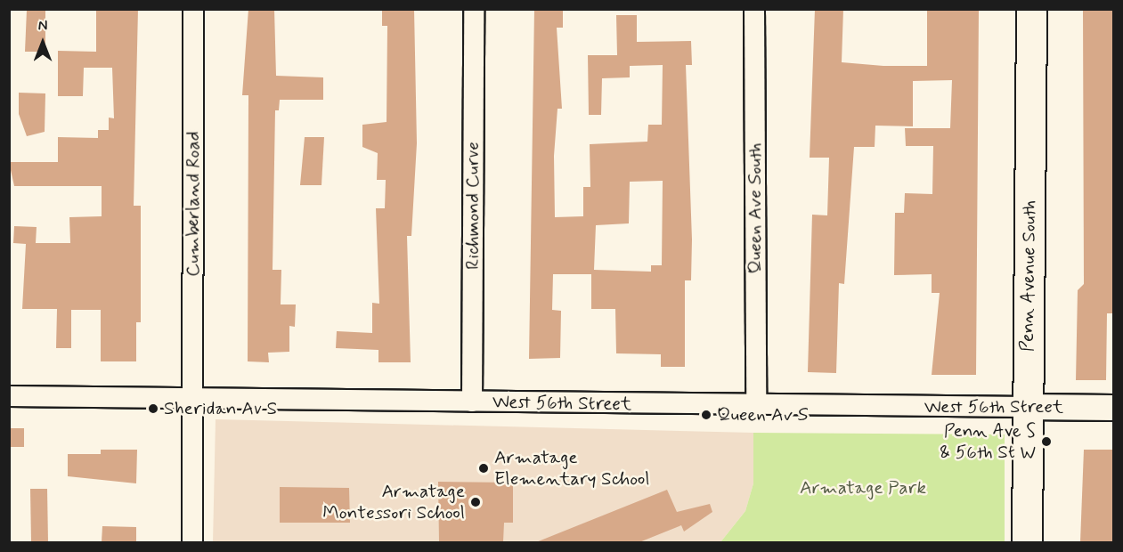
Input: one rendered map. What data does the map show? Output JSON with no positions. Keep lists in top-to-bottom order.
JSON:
{
  "streets": {
    "main road": ["Penn Avenue South"],
    "street": [
      "Cumberland Road",
      "Richmond Curve",
      "Queen Ave South",
      "West 56th Street"
    ]
  },
  "crossings": [
    ["Cumberland Road", "West 56th Street"],
    ["Richmond Curve", "West 56th Street"],
    ["Queen Ave South", "West 56th Street"],
    ["Penn Avenue South", "West 56th Street"]
  ],
  "parks": ["Armatage Park"],
  "places": [
    "Sheridan Av S",
    "Queen Av S",
    "Penn Ave S & 56th St W",
    "Armatage Elementary School",
    "Armatage Montessori School"
  ],
  "north": "top"
}
